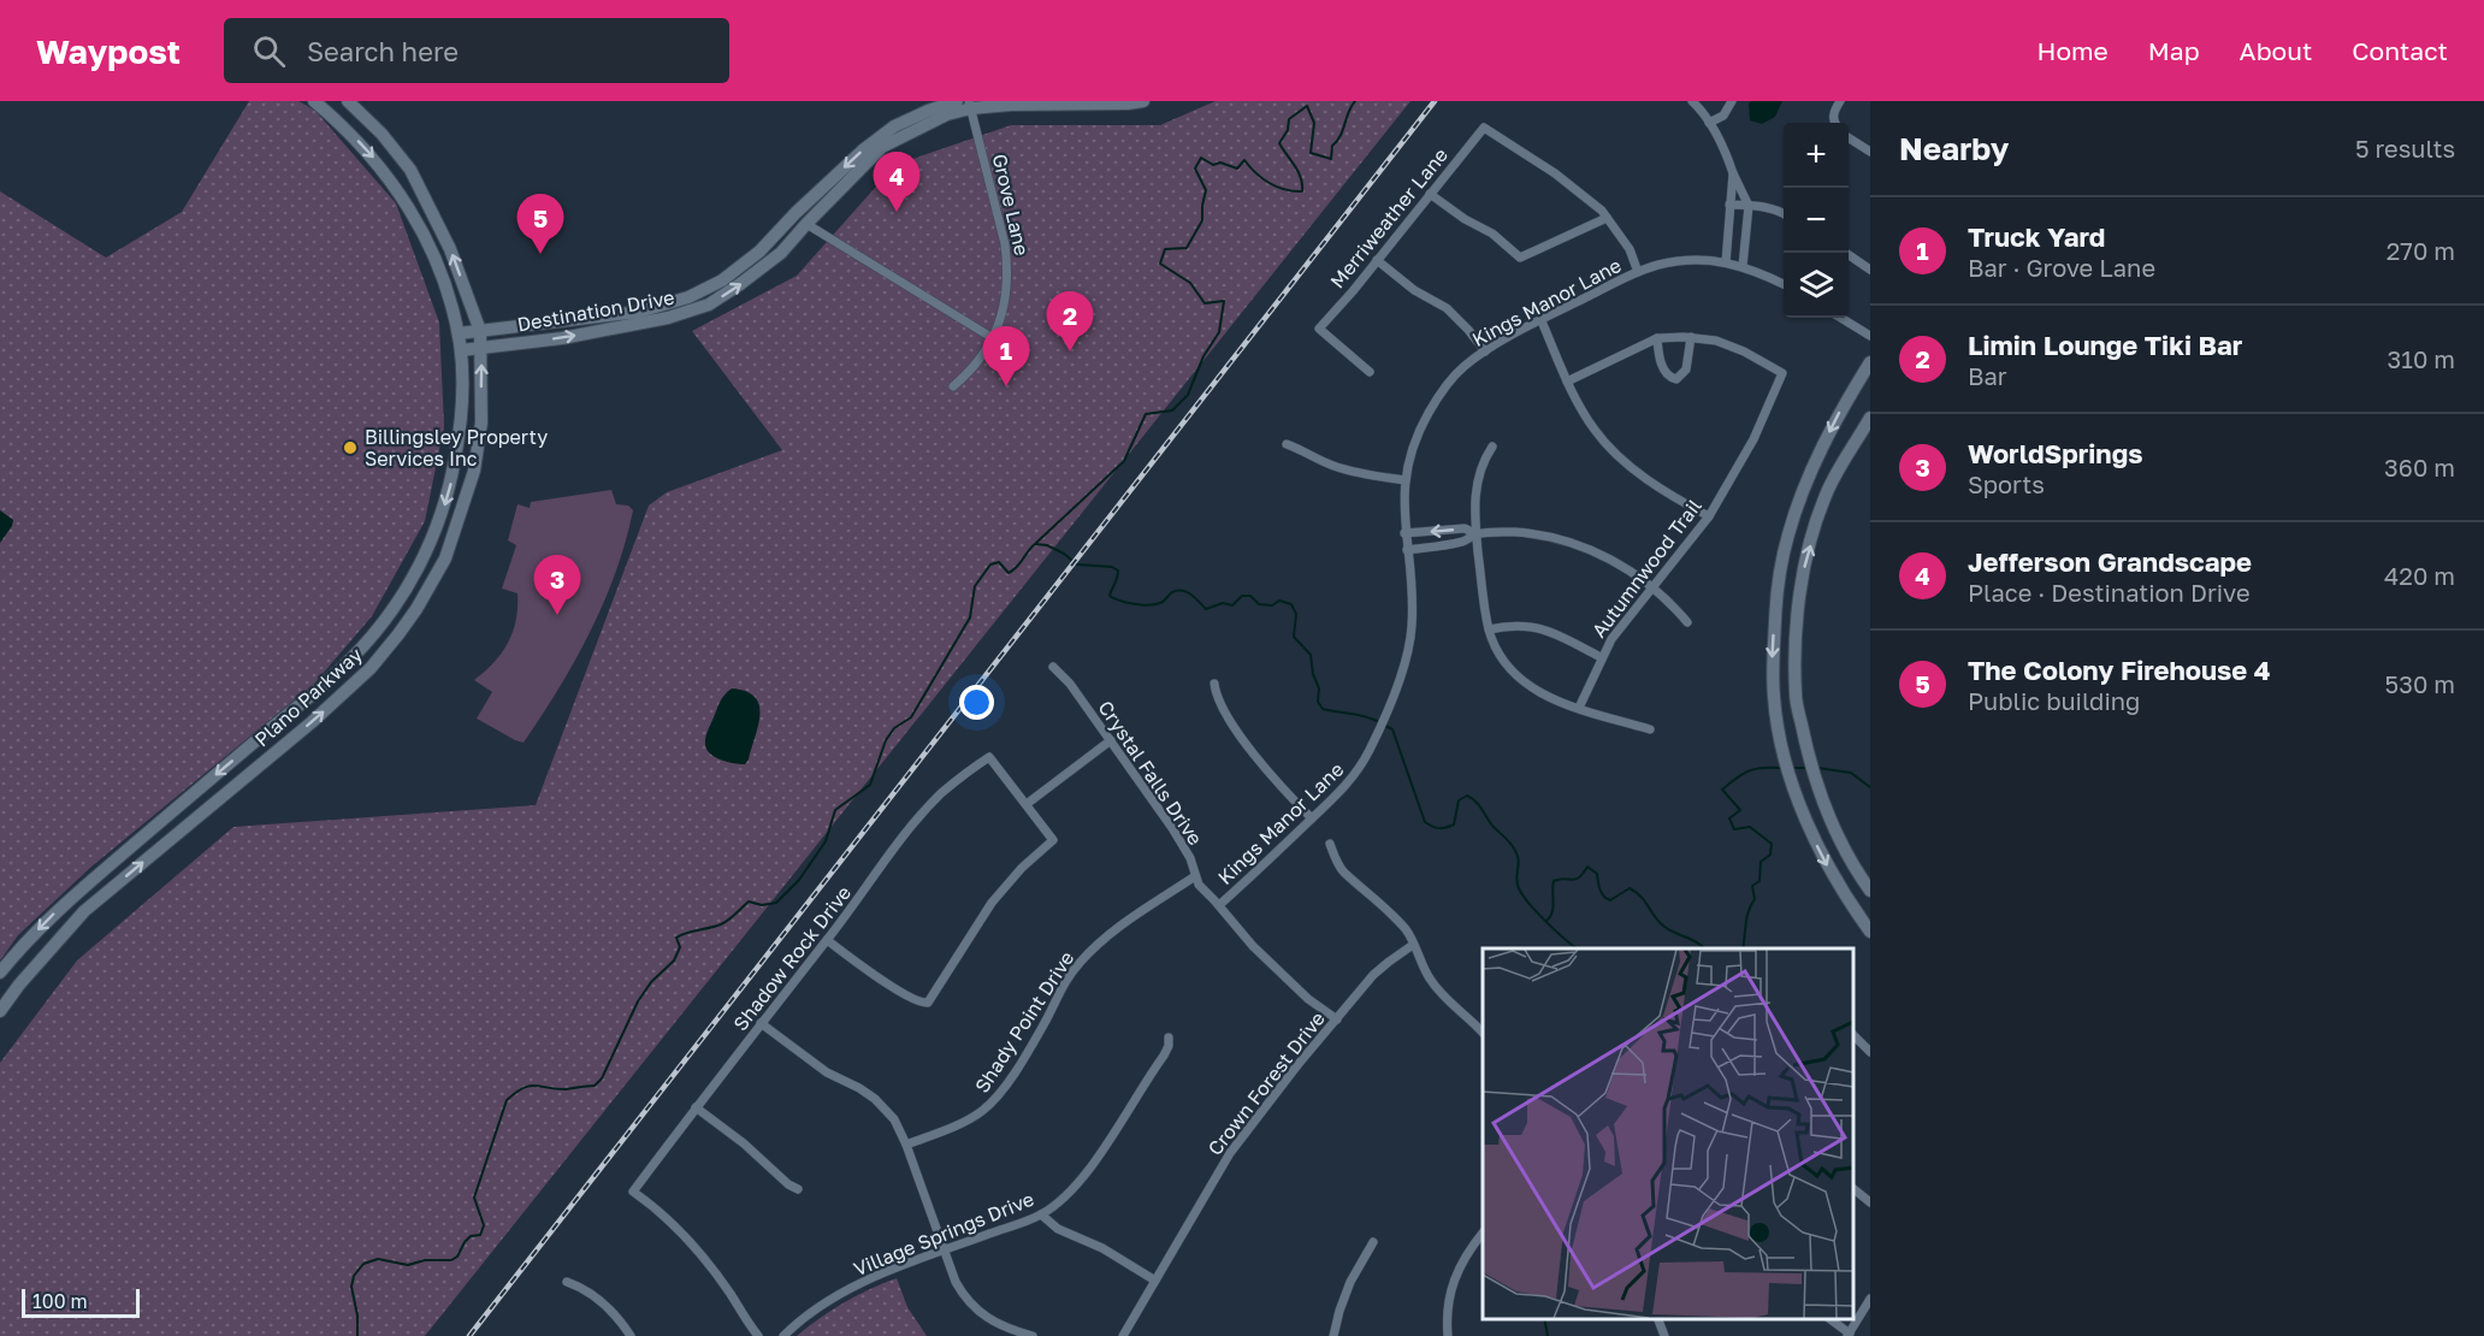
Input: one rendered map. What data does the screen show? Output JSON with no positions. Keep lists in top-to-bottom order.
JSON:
{
  "streets": {
    "main road": ["Destination Drive", "Plano Parkway"],
    "street": [
      "Grove Lane",
      "Merriweather Lane",
      "Kings Manor Lane",
      "Autumnwood Trail",
      "Crystal Falls Drive",
      "Shadow Rock Drive",
      "Shady Point Drive",
      "Crown Forest Drive",
      "Village Springs Drive"
    ]
  },
  "crossings": [
    ["Grove Lane", "Destination Drive"],
    ["Kings Manor Lane", "Crystal Falls Drive"],
    ["Destination Drive", "Plano Parkway"],
    ["Crystal Falls Drive", "Shady Point Drive"],
    ["Crystal Falls Drive", "Crown Forest Drive"]
  ],
  "places": ["Billingsley Property Services Inc"],
  "scale_bar": "100 m",
  "page": {
    "header": "Waypost",
    "search": "Search here",
    "nav": [
      "Home",
      "Map",
      "About",
      "Contact"
    ],
    "heading": ["Nearby", "5 results"],
    "map_buttons": ["+", "−"],
    "pins": [
      "4",
      "5",
      "2",
      "1",
      "3"
    ],
    "list": [
      {
        "mark": "1",
        "name": "Truck Yard",
        "note": "Bar · Grove Lane",
        "value": "270 m"
      },
      {
        "mark": "2",
        "name": "Limin Lounge Tiki Bar",
        "note": "Bar",
        "value": "310 m"
      },
      {
        "mark": "3",
        "name": "WorldSprings",
        "note": "Sports",
        "value": "360 m"
      },
      {
        "mark": "4",
        "name": "Jefferson Grandscape",
        "note": "Place · Destination Drive",
        "value": "420 m"
      },
      {
        "mark": "5",
        "name": "The Colony Firehouse 4",
        "note": "Public building",
        "value": "530 m"
      }
    ],
    "scale": "100 m"
  }
}
